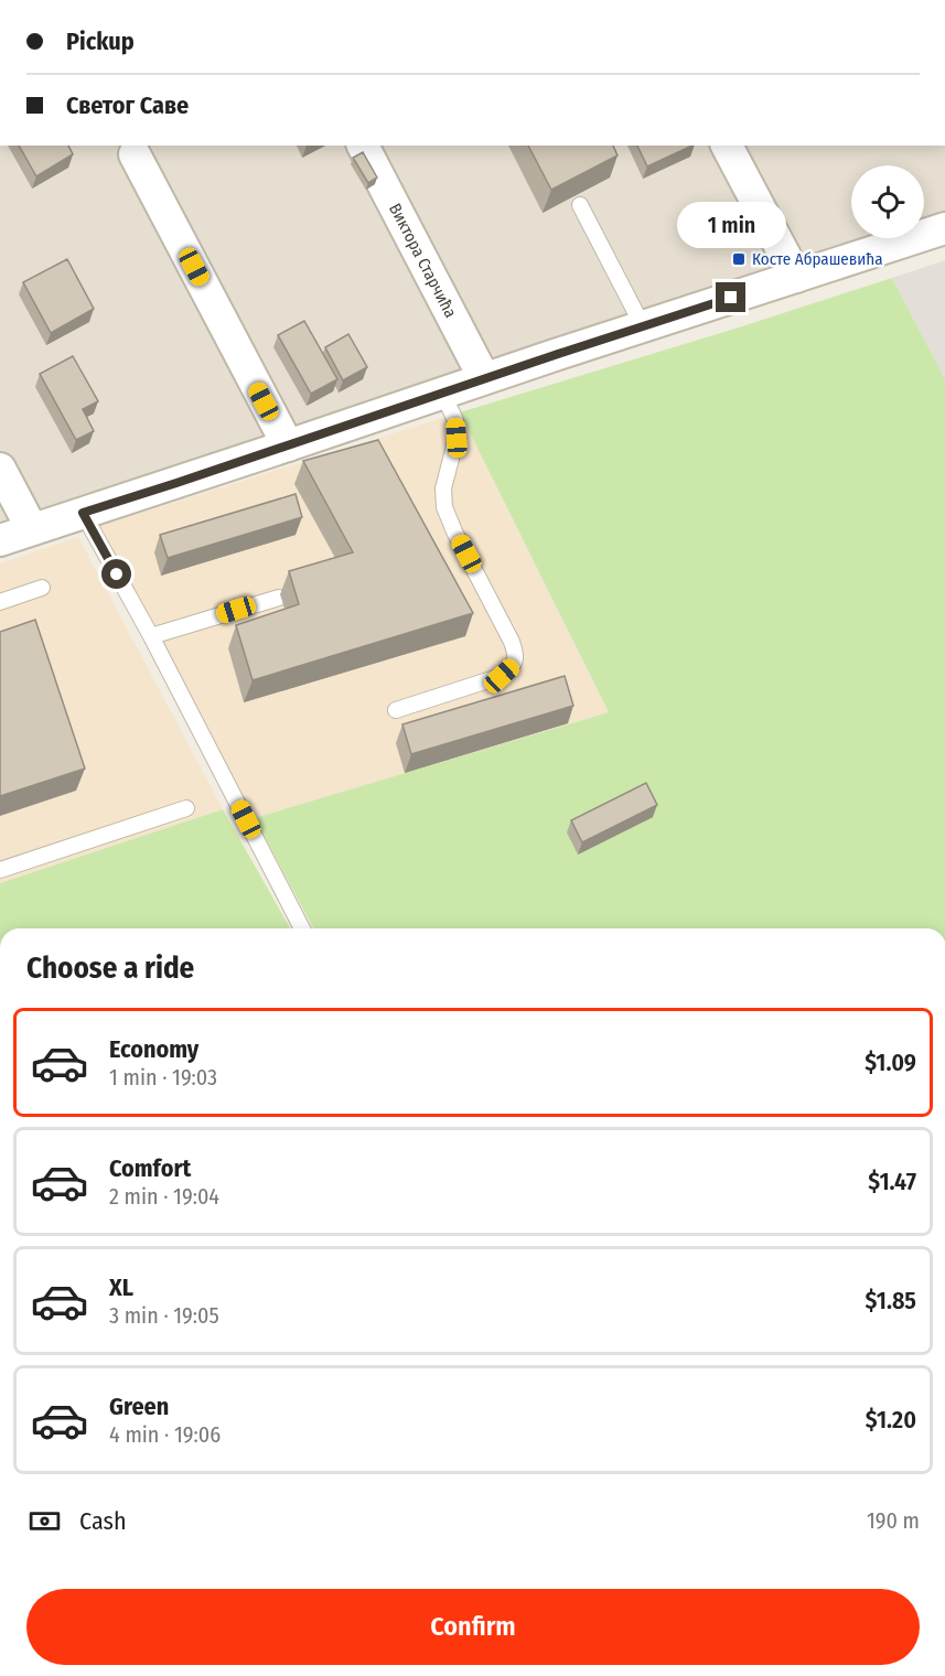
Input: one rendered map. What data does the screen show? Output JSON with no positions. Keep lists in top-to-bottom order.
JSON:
{
  "streets": {
    "street": ["Виктора Старчића"]
  },
  "places": {
    "transit": ["Косте Абрашевића"]
  },
  "page": {
    "banner": ["Pickup", "Светог Саве"],
    "bubble": "1 min",
    "heading": "Choose a ride",
    "list": [
      {
        "name": "Economy",
        "note": "1 min · 19:03",
        "value": "$1.09"
      },
      {
        "name": "Comfort",
        "note": "2 min · 19:04",
        "value": "$1.47"
      },
      {
        "name": "XL",
        "note": "3 min · 19:05",
        "value": "$1.85"
      },
      {
        "name": "Green",
        "note": "4 min · 19:06",
        "value": "$1.20"
      }
    ],
    "pay": ["Cash", "190 m"],
    "buttons": "Confirm"
  }
}
